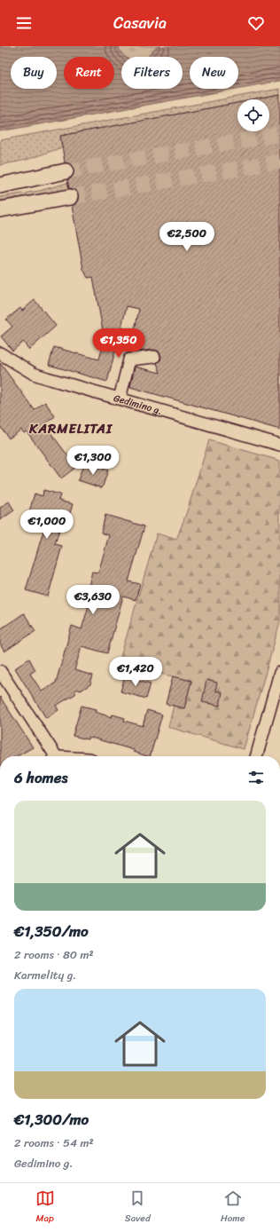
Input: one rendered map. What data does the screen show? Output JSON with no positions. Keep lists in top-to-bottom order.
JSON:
{
  "streets": {
    "street": ["Gedimino g."]
  },
  "districts": ["KARMELITAI"],
  "page": {
    "header": "Casavia",
    "chip": [
      "Buy",
      "Rent",
      "Filters",
      "New"
    ],
    "price": [
      "€2,500",
      "€1,350",
      "€1,300",
      "€1,000",
      "€3,630",
      "€1,420"
    ],
    "heading": "6 homes",
    "list": [
      {
        "name": "€1,350/mo",
        "note": "2 rooms · 80 m² · Karmelitų g."
      },
      {
        "name": "€1,300/mo",
        "note": "2 rooms · 54 m² · Gedimino g."
      }
    ],
    "tabs": ["Map", "Saved", "Home"]
  }
}
